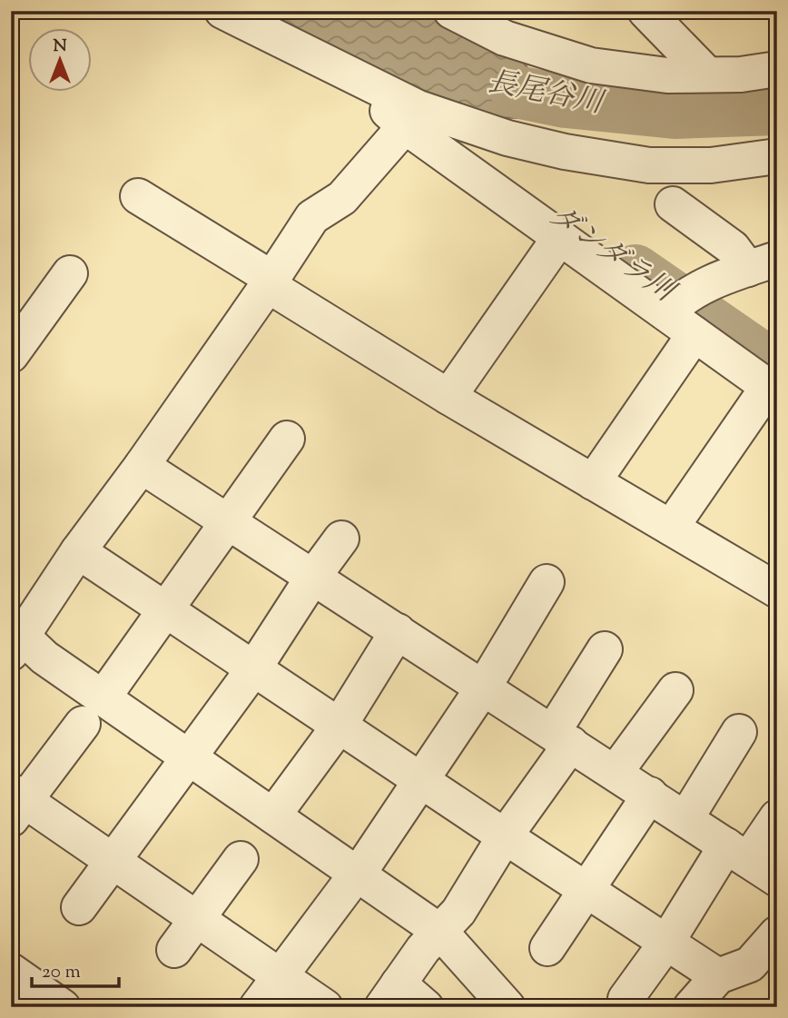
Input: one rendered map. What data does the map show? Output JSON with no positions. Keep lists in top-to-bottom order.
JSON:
{
  "water": ["長尾谷川", "ダンダラ川"],
  "scale_bar": "20 m",
  "north": "top"
}
